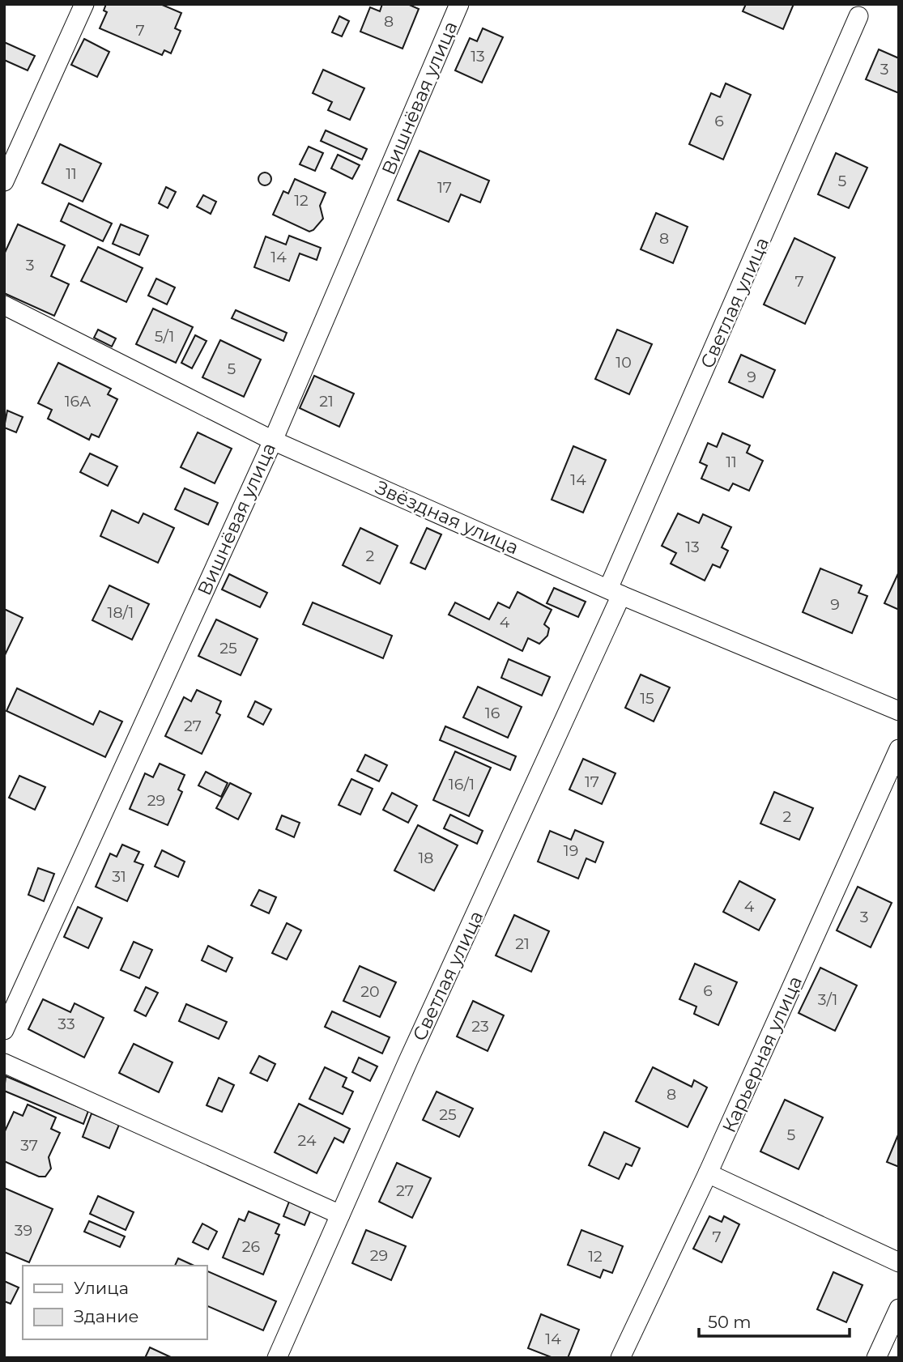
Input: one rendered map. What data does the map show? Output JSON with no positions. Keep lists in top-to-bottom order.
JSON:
{
  "streets": {
    "street": [
      "Вишнёвая улица",
      "Светлая улица",
      "Звёздная улица",
      "Карьерная улица"
    ]
  },
  "crossings": [
    ["Вишнёвая улица", "Звёздная улица"],
    ["Светлая улица", "Звёздная улица"]
  ],
  "house_numbers": [
    "8",
    "7",
    "13",
    "3",
    "6",
    "11",
    "5",
    "17",
    "12",
    "8",
    "14",
    "3",
    "7",
    "5/1",
    "10",
    "5",
    "9",
    "16А",
    "21",
    "11",
    "14",
    "13",
    "2",
    "9",
    "18/1",
    "4",
    "25",
    "15",
    "16",
    "27",
    "17",
    "16/1",
    "29",
    "2",
    "19",
    "18",
    "31",
    "4",
    "3",
    "21",
    "6",
    "20",
    "3/1",
    "33",
    "23",
    "8",
    "25",
    "5",
    "24",
    "37",
    "27",
    "39",
    "7",
    "26",
    "29",
    "12",
    "14"
  ],
  "legend": ["Улица", "Здание"],
  "scale_bar": "50 m"
}
